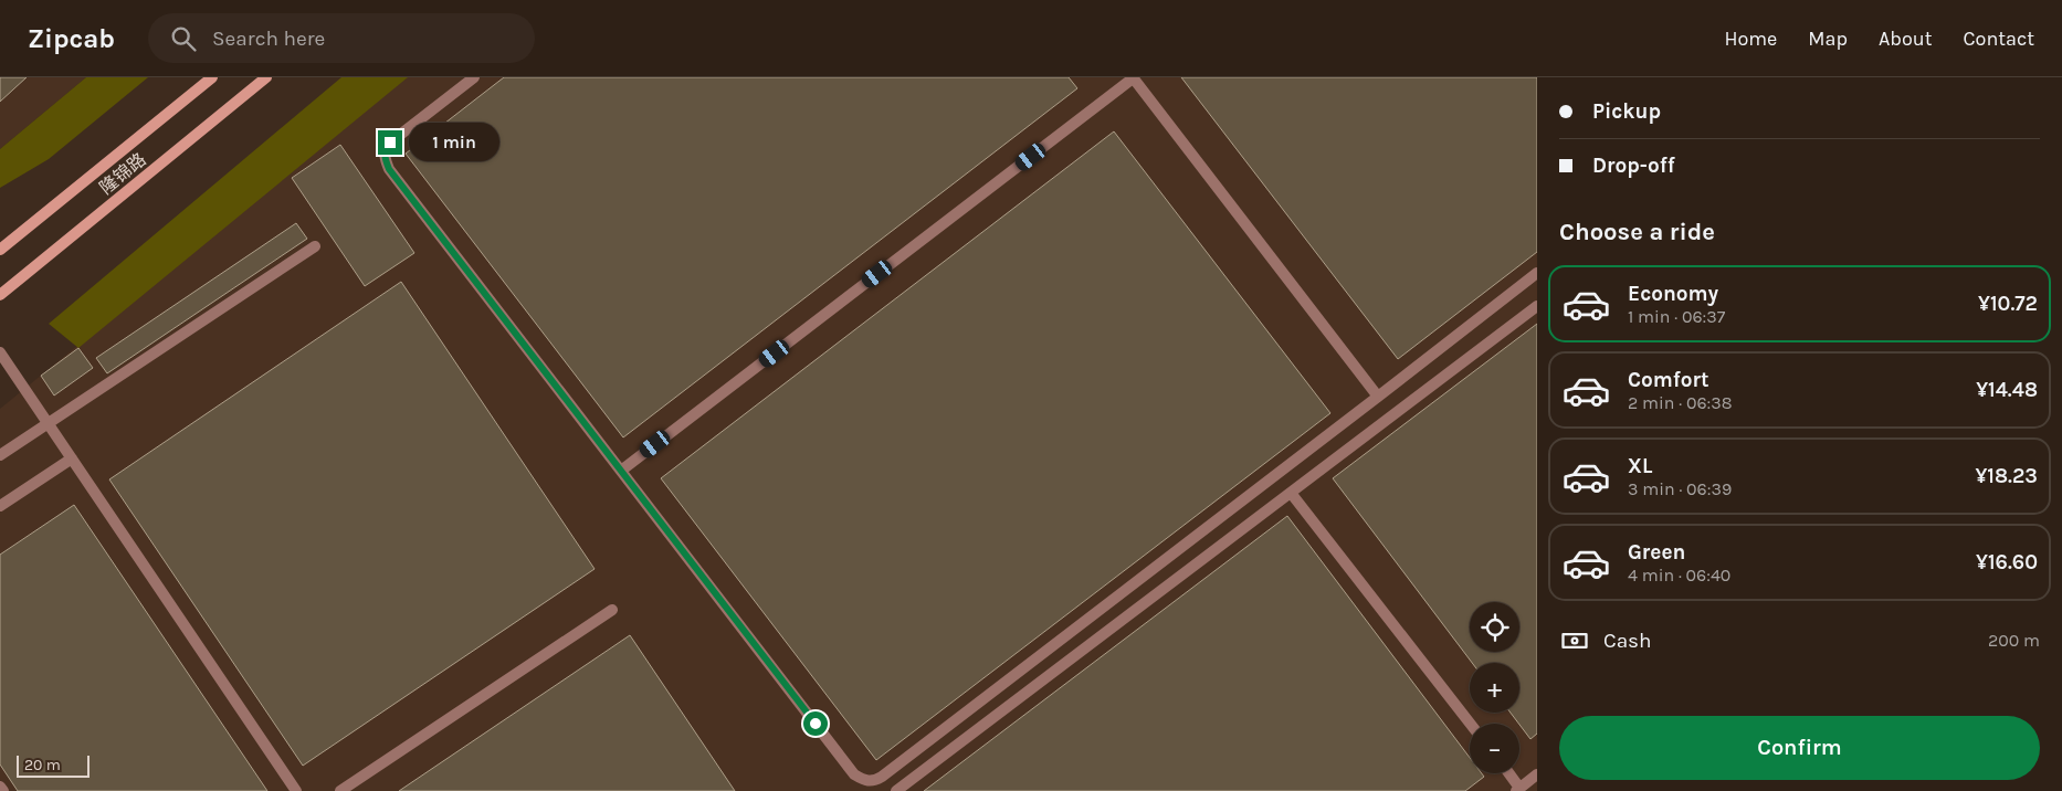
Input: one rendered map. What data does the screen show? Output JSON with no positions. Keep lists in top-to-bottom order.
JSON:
{
  "streets": {
    "main road": ["隆锦路"]
  },
  "scale_bar": "20 m",
  "page": {
    "header": "Zipcab",
    "search": "Search here",
    "nav": [
      "Home",
      "Map",
      "About",
      "Contact"
    ],
    "banner": ["Pickup", "Drop-off"],
    "bubble": "1 min",
    "heading": "Choose a ride",
    "list": [
      {
        "name": "Economy",
        "note": "1 min · 06:37",
        "value": "¥10.72"
      },
      {
        "name": "Comfort",
        "note": "2 min · 06:38",
        "value": "¥14.48"
      },
      {
        "name": "XL",
        "note": "3 min · 06:39",
        "value": "¥18.23"
      },
      {
        "name": "Green",
        "note": "4 min · 06:40",
        "value": "¥16.60"
      }
    ],
    "map_buttons": ["+", "−"],
    "pay": ["Cash", "200 m"],
    "buttons": "Confirm",
    "scale": "20 m"
  }
}
